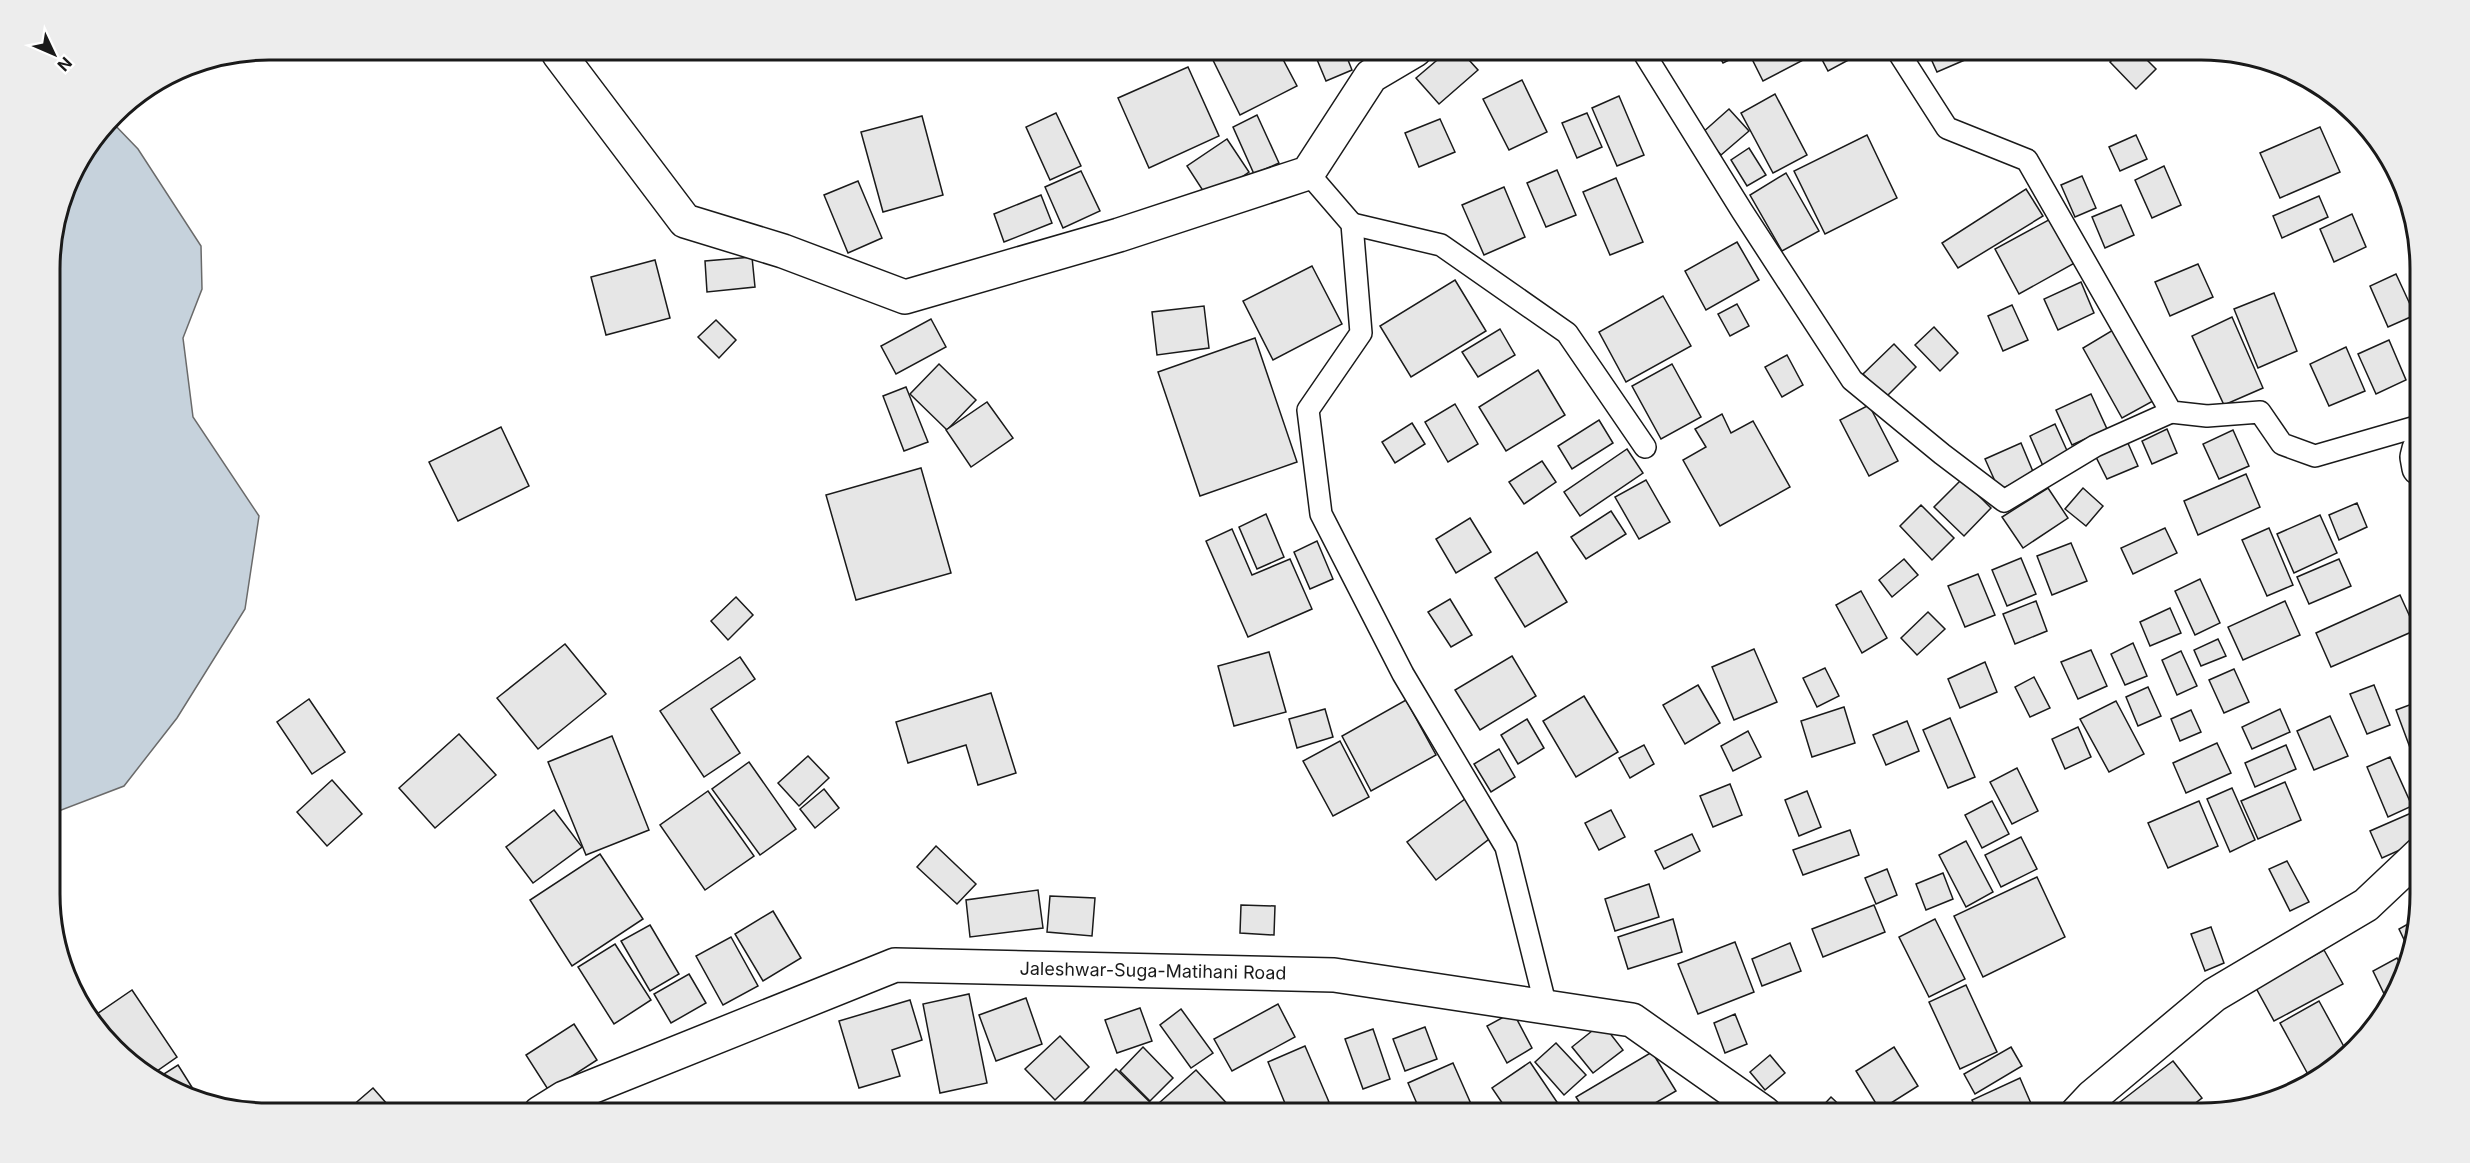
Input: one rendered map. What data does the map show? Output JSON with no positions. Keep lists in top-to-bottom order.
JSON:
{
  "streets": {
    "street": ["Jaleshwar-Suga-Matihani Road"]
  },
  "north": "bottom right"
}
